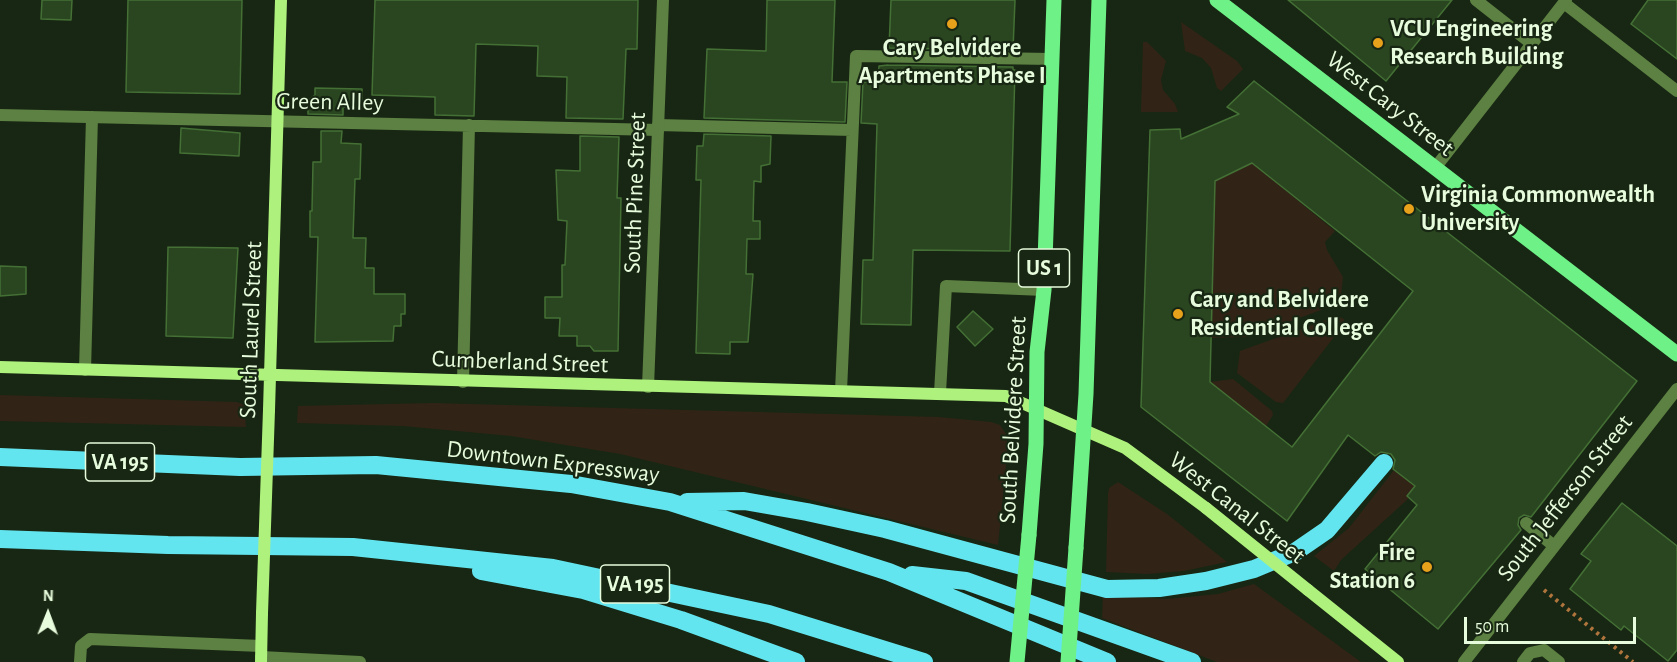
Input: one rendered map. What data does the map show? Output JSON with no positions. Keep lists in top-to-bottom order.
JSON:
{
  "streets": {
    "highway": ["VA 195", "Downtown Expressway"],
    "main road": [
      "West Cary Street",
      "US 1",
      "South Laurel Street",
      "Cumberland Street",
      "South Belvidere Street",
      "West Canal Street"
    ],
    "street": ["Green Alley", "South Pine Street", "South Jefferson Street"]
  },
  "crossings": [
    ["Green Alley", "South Pine Street"],
    ["Green Alley", "South Laurel Street"],
    ["South Pine Street", "Cumberland Street"],
    ["US 1", "West Canal Street"],
    ["South Laurel Street", "Cumberland Street"],
    ["Cumberland Street", "South Belvidere Street"],
    ["Cumberland Street", "West Canal Street"],
    ["South Belvidere Street", "West Canal Street"]
  ],
  "places": [
    "Cary Belvidere Apartments Phase I",
    "VCU Engineering Research Building",
    "Virginia Commonwealth University",
    "Cary and Belvidere Residential College",
    "Fire Station 6"
  ],
  "scale_bar": "50 m",
  "north": "top"
}
